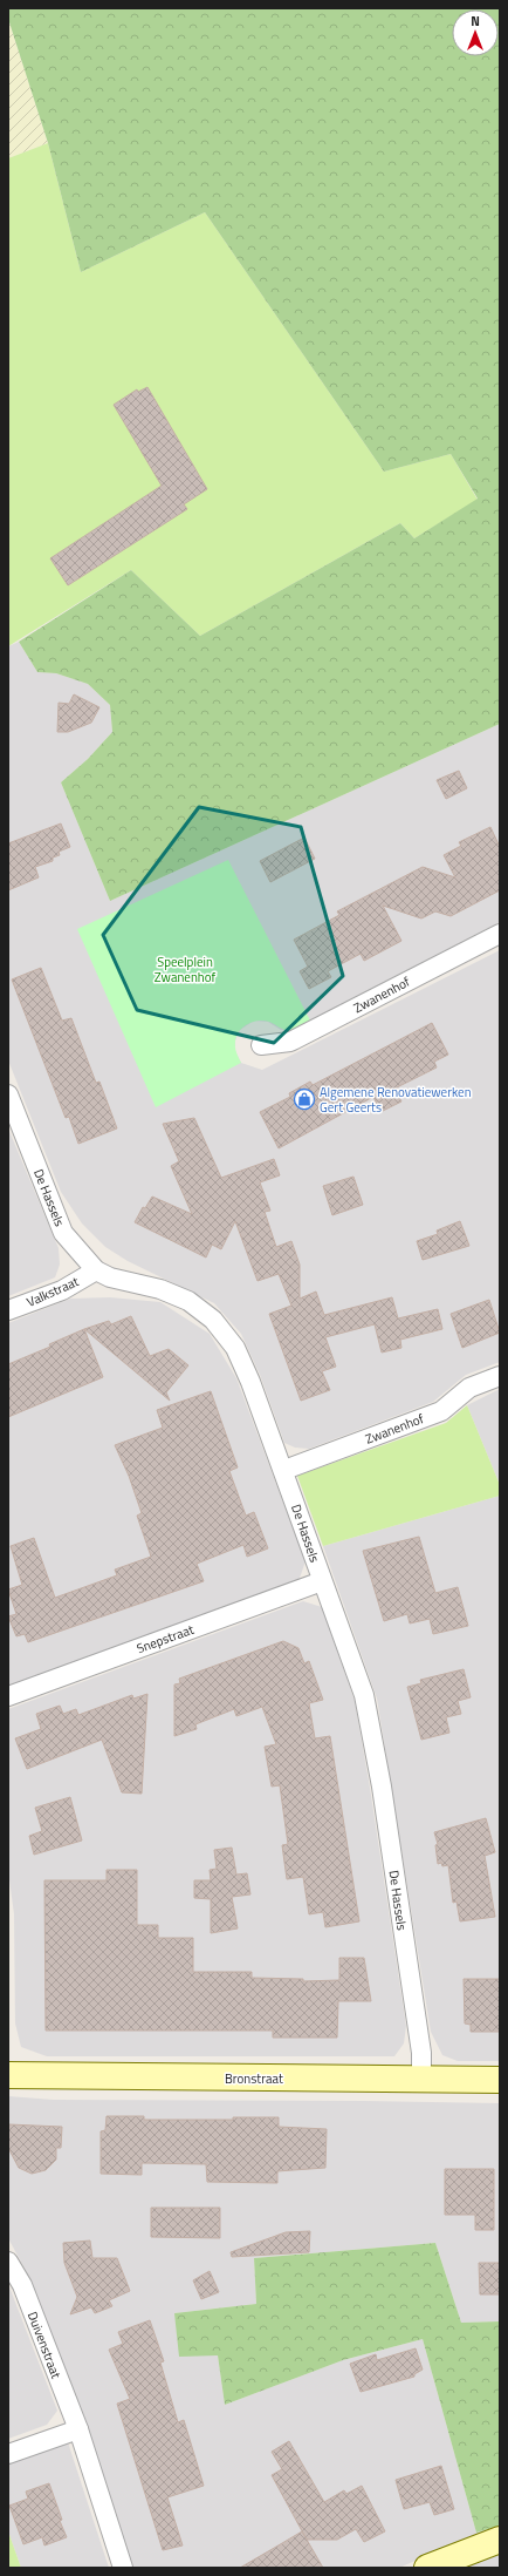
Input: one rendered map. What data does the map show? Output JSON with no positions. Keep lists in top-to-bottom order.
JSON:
{
  "streets": {
    "street": [
      "Zwanenhof",
      "De Hassels",
      "Valkstraat",
      "Snepstraat",
      "Bronstraat",
      "Duivenstraat"
    ]
  },
  "crossings": [
    ["Zwanenhof", "De Hassels"],
    ["De Hassels", "Valkstraat"],
    ["De Hassels", "Snepstraat"],
    ["De Hassels", "Bronstraat"]
  ],
  "parks": ["Speelplein Zwanenhof"],
  "places": {
    "shop": ["Algemene Renovatiewerken Gert Geerts"]
  },
  "north": "top"
}
